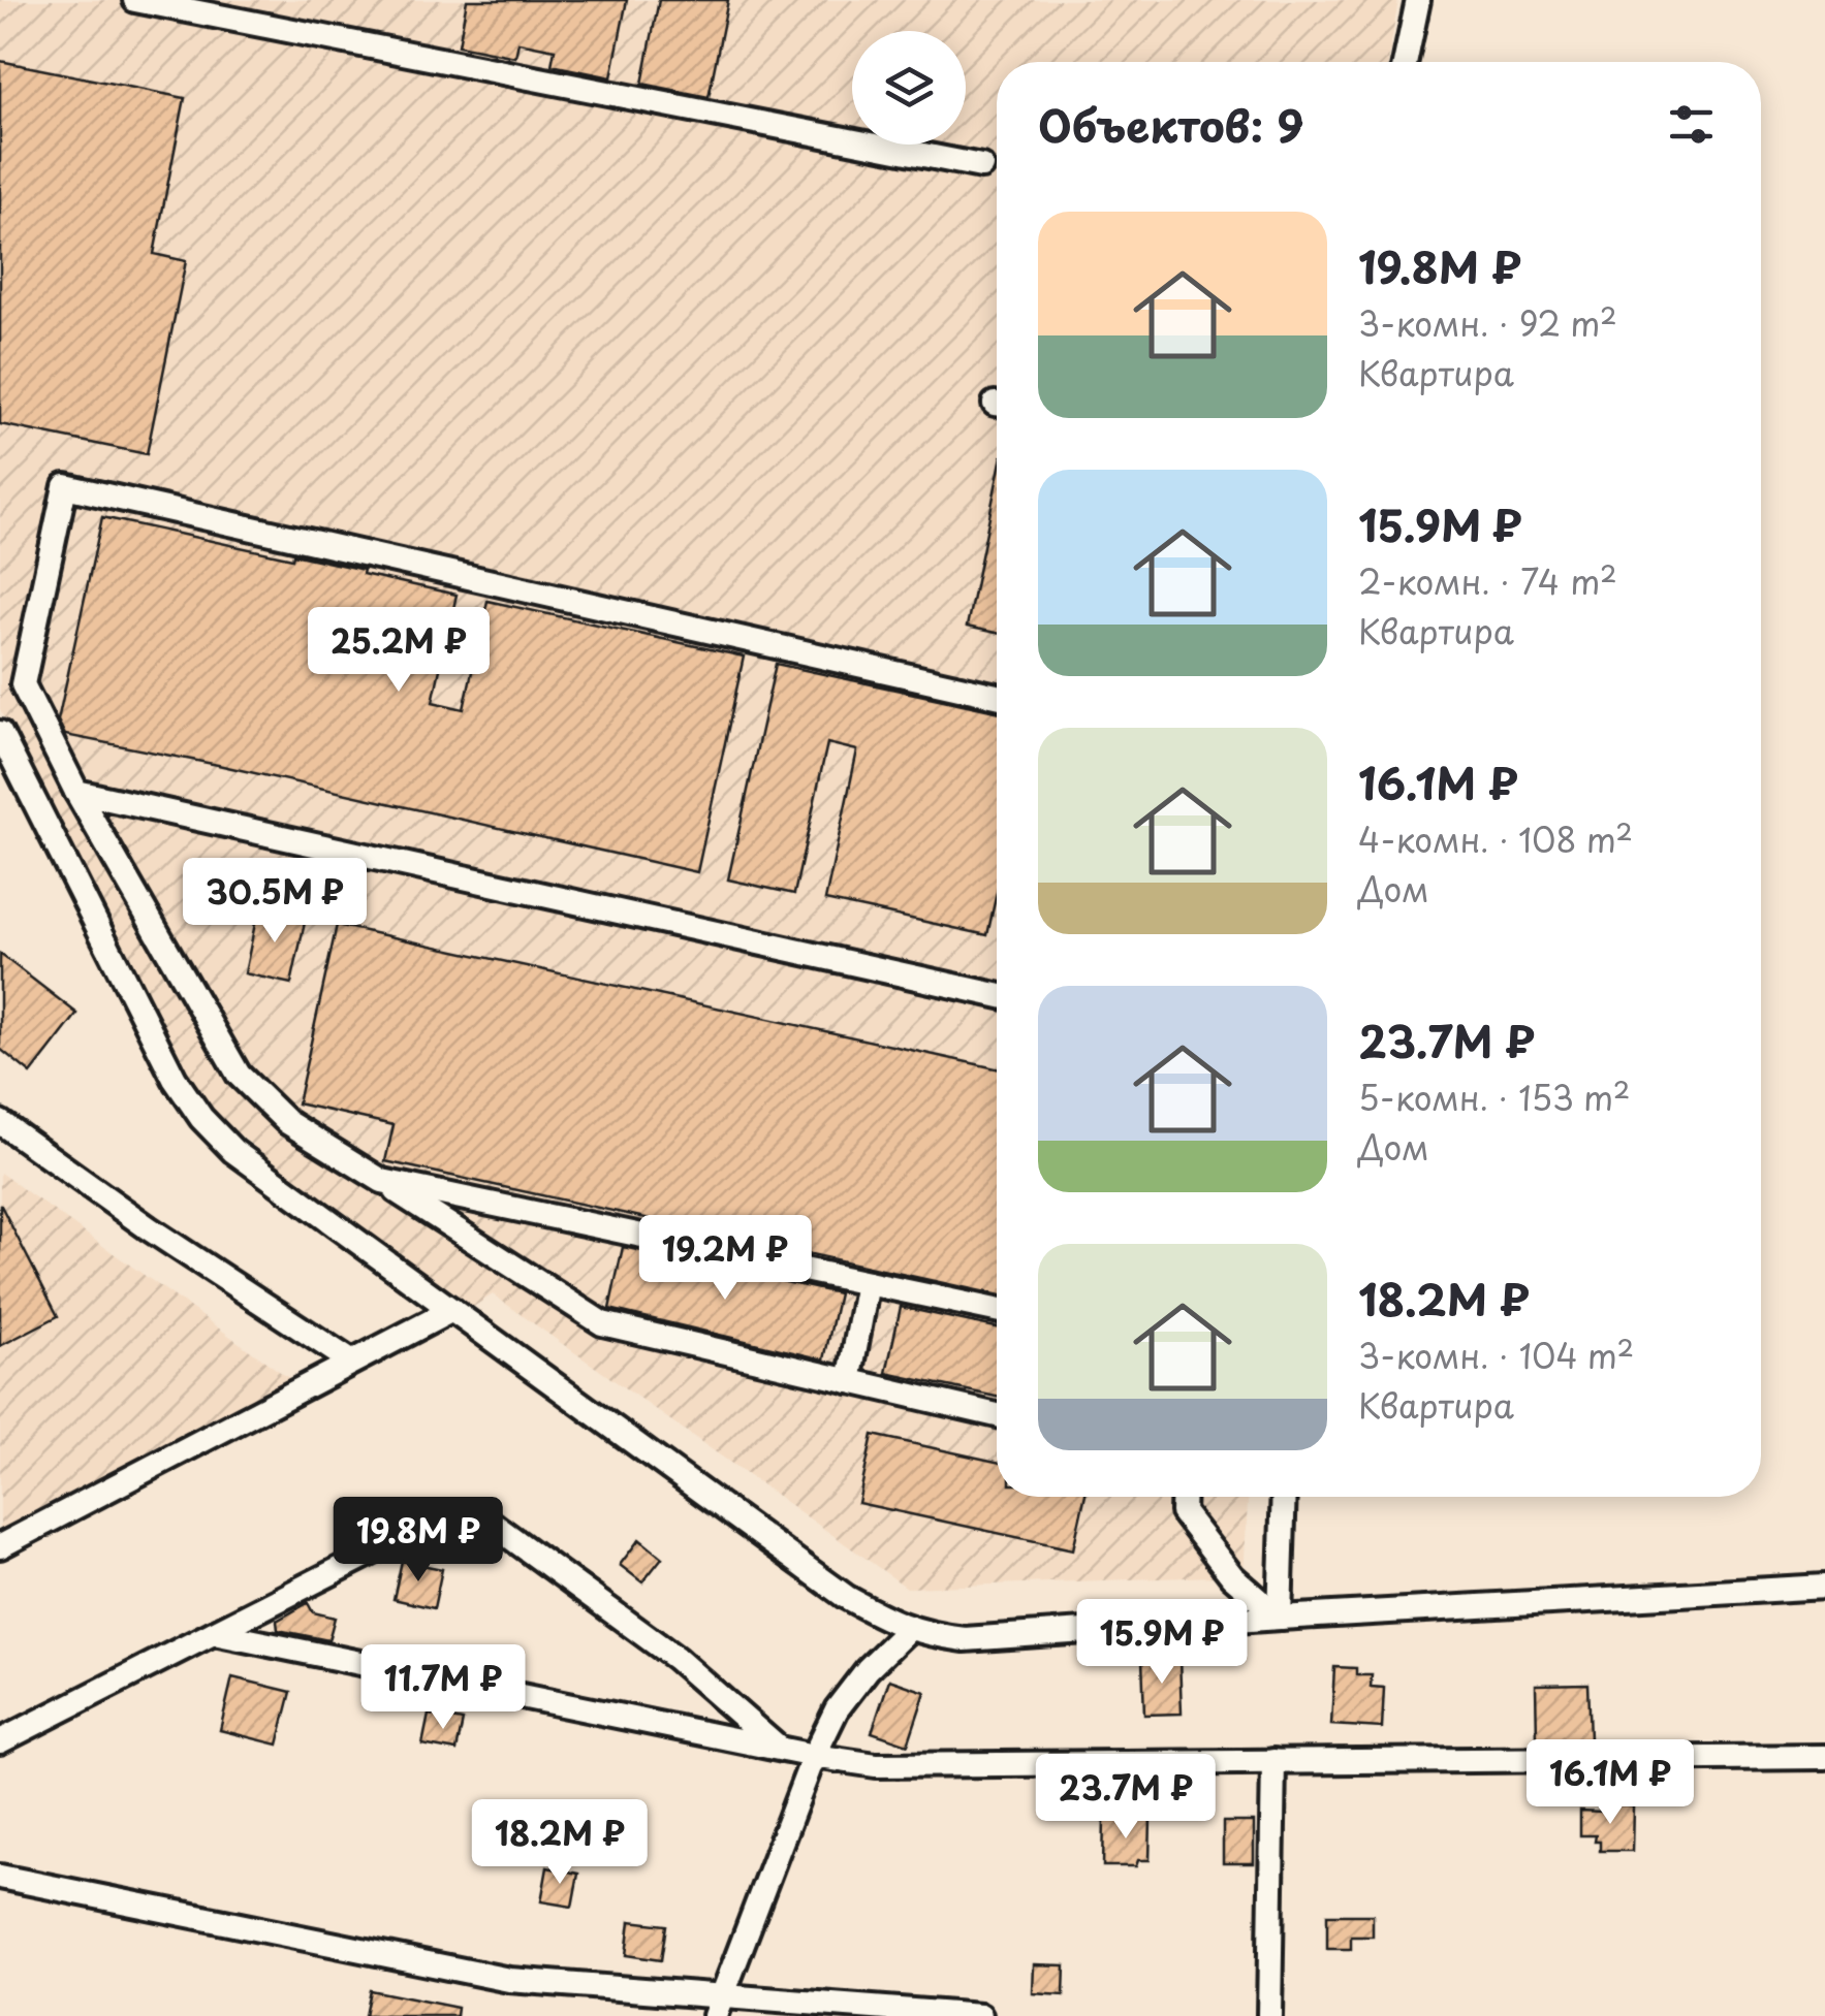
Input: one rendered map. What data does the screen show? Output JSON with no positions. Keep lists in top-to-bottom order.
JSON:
{
  "page": {
    "heading": "Объектов: 9",
    "list": [
      {
        "name": "19.8M ₽",
        "note": "3-комн. · 92 m² · Квартира"
      },
      {
        "name": "15.9M ₽",
        "note": "2-комн. · 74 m² · Квартира"
      },
      {
        "name": "16.1M ₽",
        "note": "4-комн. · 108 m² · Дом"
      },
      {
        "name": "23.7M ₽",
        "note": "5-комн. · 153 m² · Дом"
      },
      {
        "name": "18.2M ₽",
        "note": "3-комн. · 104 m² · Квартира"
      }
    ],
    "price": [
      "25.2M ₽",
      "30.5M ₽",
      "19.2M ₽",
      "19.8M ₽",
      "15.9M ₽",
      "11.7M ₽",
      "16.1M ₽",
      "23.7M ₽",
      "18.2M ₽"
    ]
  }
}
